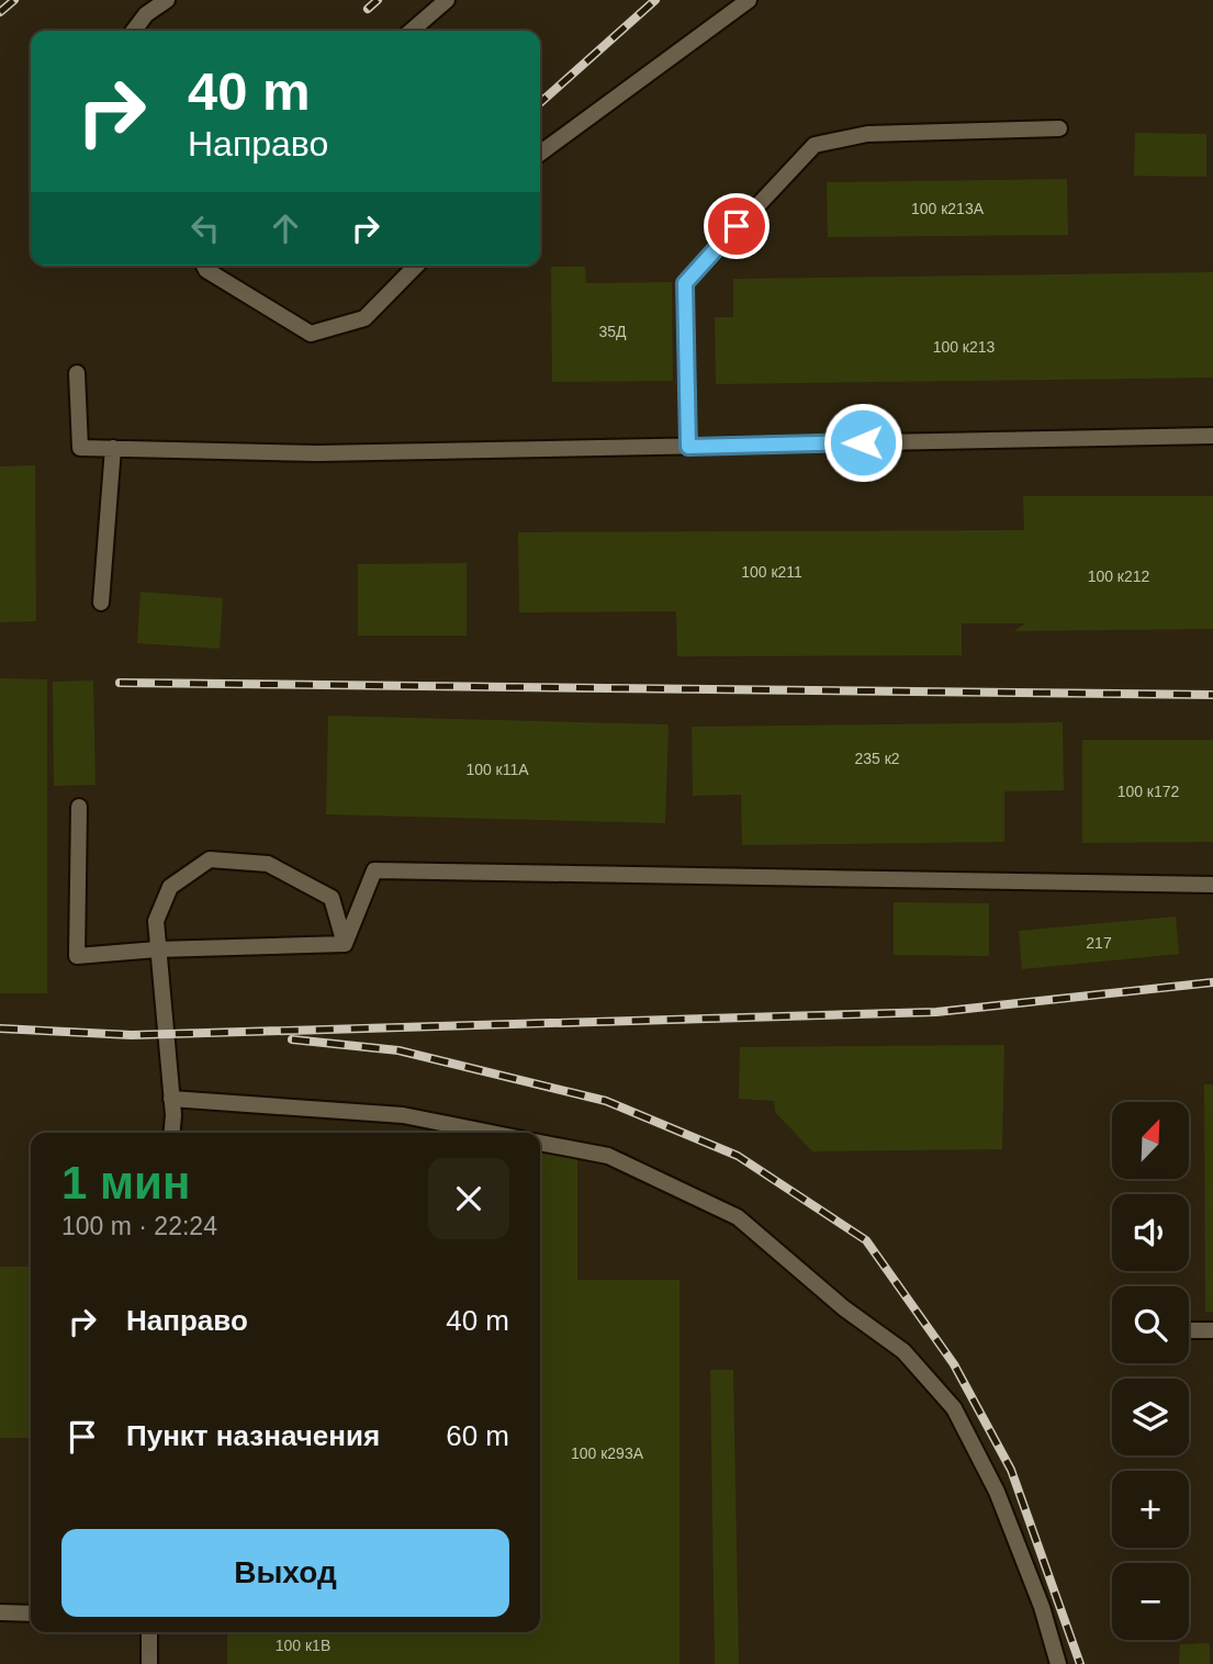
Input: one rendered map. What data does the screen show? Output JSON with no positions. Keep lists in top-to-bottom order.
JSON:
{
  "house_numbers": [
    "100 к213А",
    "35Д",
    "100 к213",
    "100 к211",
    "100 к212",
    "235 к2",
    "100 к11А",
    "100 к172",
    "217",
    "100 к293А",
    "100 к1В"
  ],
  "north": "top right",
  "page": {
    "turn": ["40 m", "Направо"],
    "map_buttons": ["+", "−"],
    "heading": ["1 мин", "100 m · 22:24"],
    "list": [
      {
        "name": "Направо",
        "value": "40 m"
      },
      {
        "name": "Пункт назначения",
        "value": "60 m"
      }
    ],
    "buttons": "Выход"
  }
}
